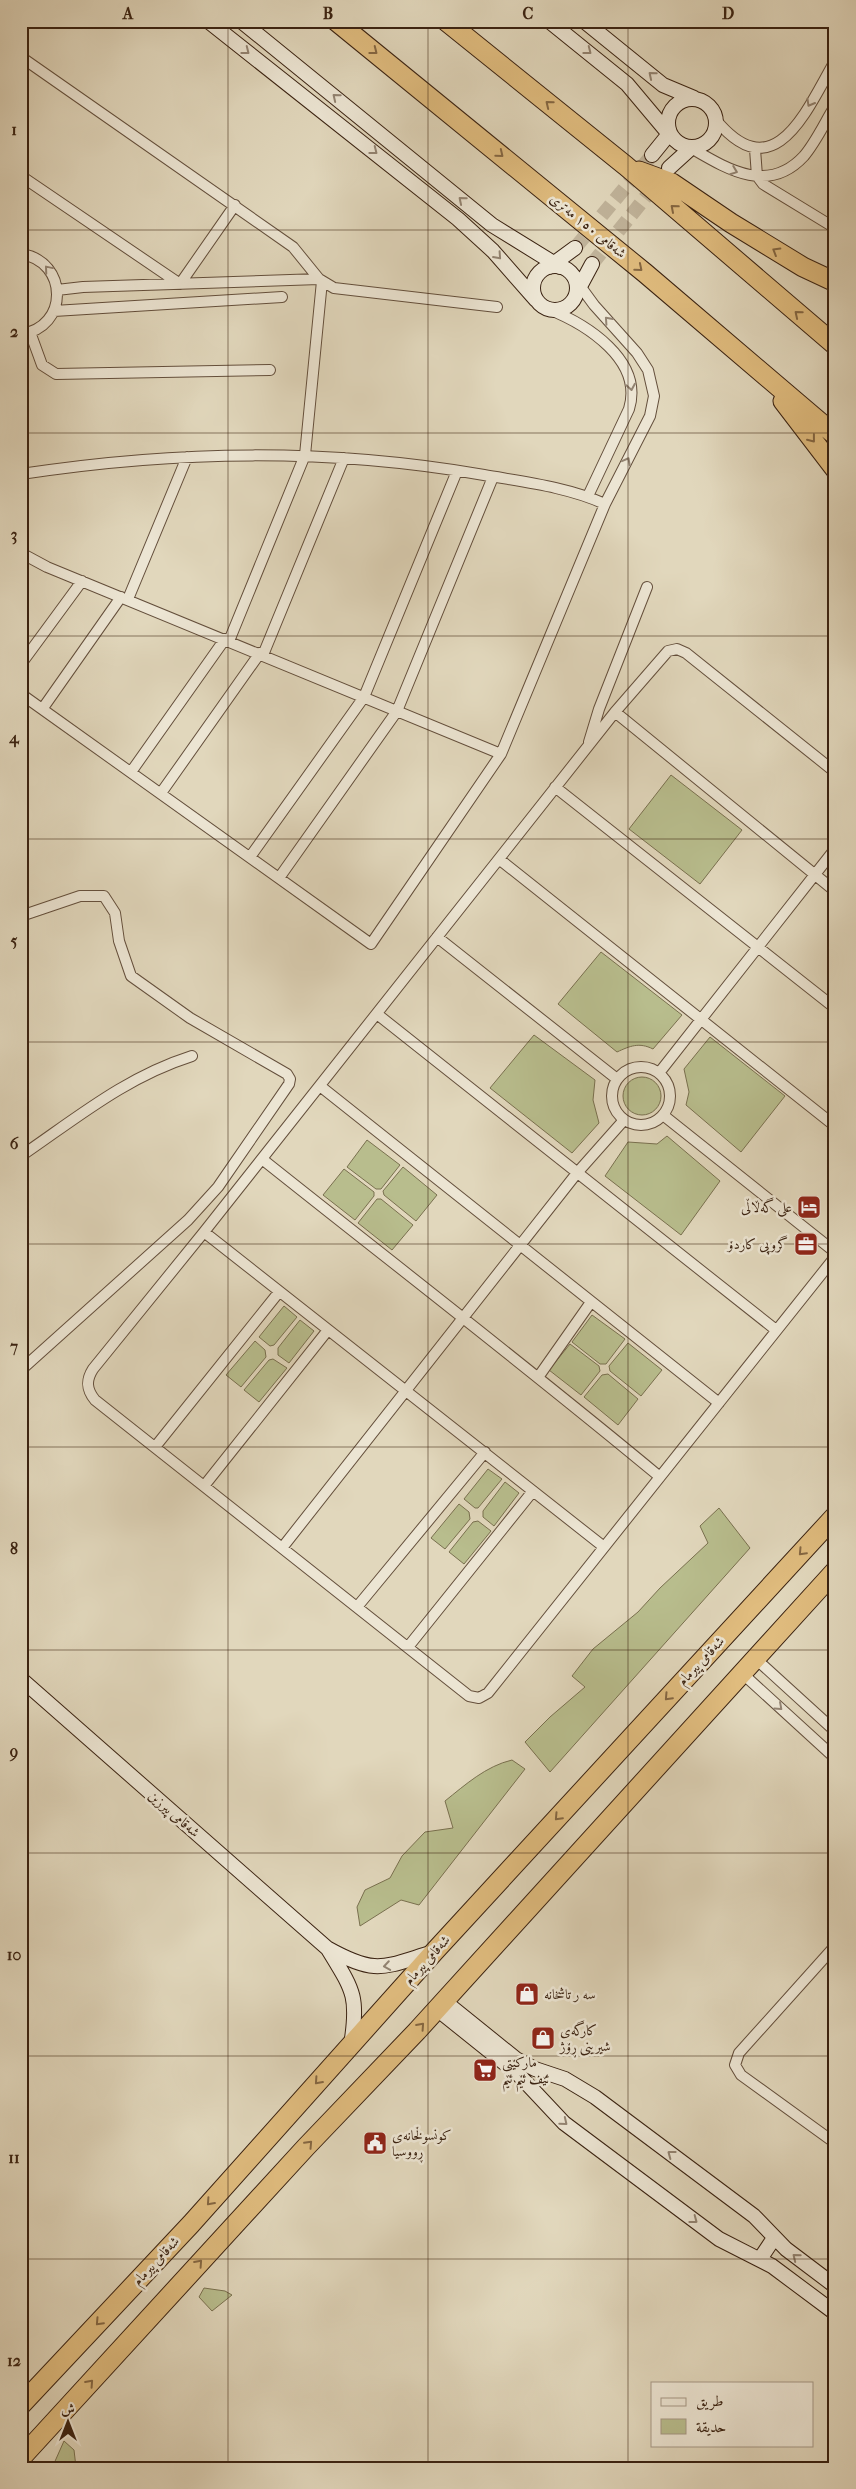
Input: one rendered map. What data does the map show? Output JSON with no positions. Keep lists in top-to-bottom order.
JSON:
{
  "streets": {
    "highway": ["شەقامی ١٥٠ مەتری", "شەقامی پیرمام"],
    "street": ["شەقامی پیرزین"]
  },
  "places": {
    "hotel": ["علی گەڵاڵی"],
    "office": ["گروپی کاردۆ"],
    "shop": ["سه ر تاشخانه", "کارگەی شیرینی ڕۆژ"],
    "supermarket": ["مارکێتی ئێف ئێم ئێم"],
    "public building": ["کونسوڵخانەی ڕووسیا"]
  },
  "legend": ["طريق", "حديقة"],
  "north": "top",
  "grid": {
    "columns": [
      "A",
      "B",
      "C",
      "D"
    ],
    "rows": [
      "1",
      "2",
      "3",
      "4",
      "5",
      "6",
      "7",
      "8",
      "9",
      "10",
      "11",
      "12"
    ]
  }
}
